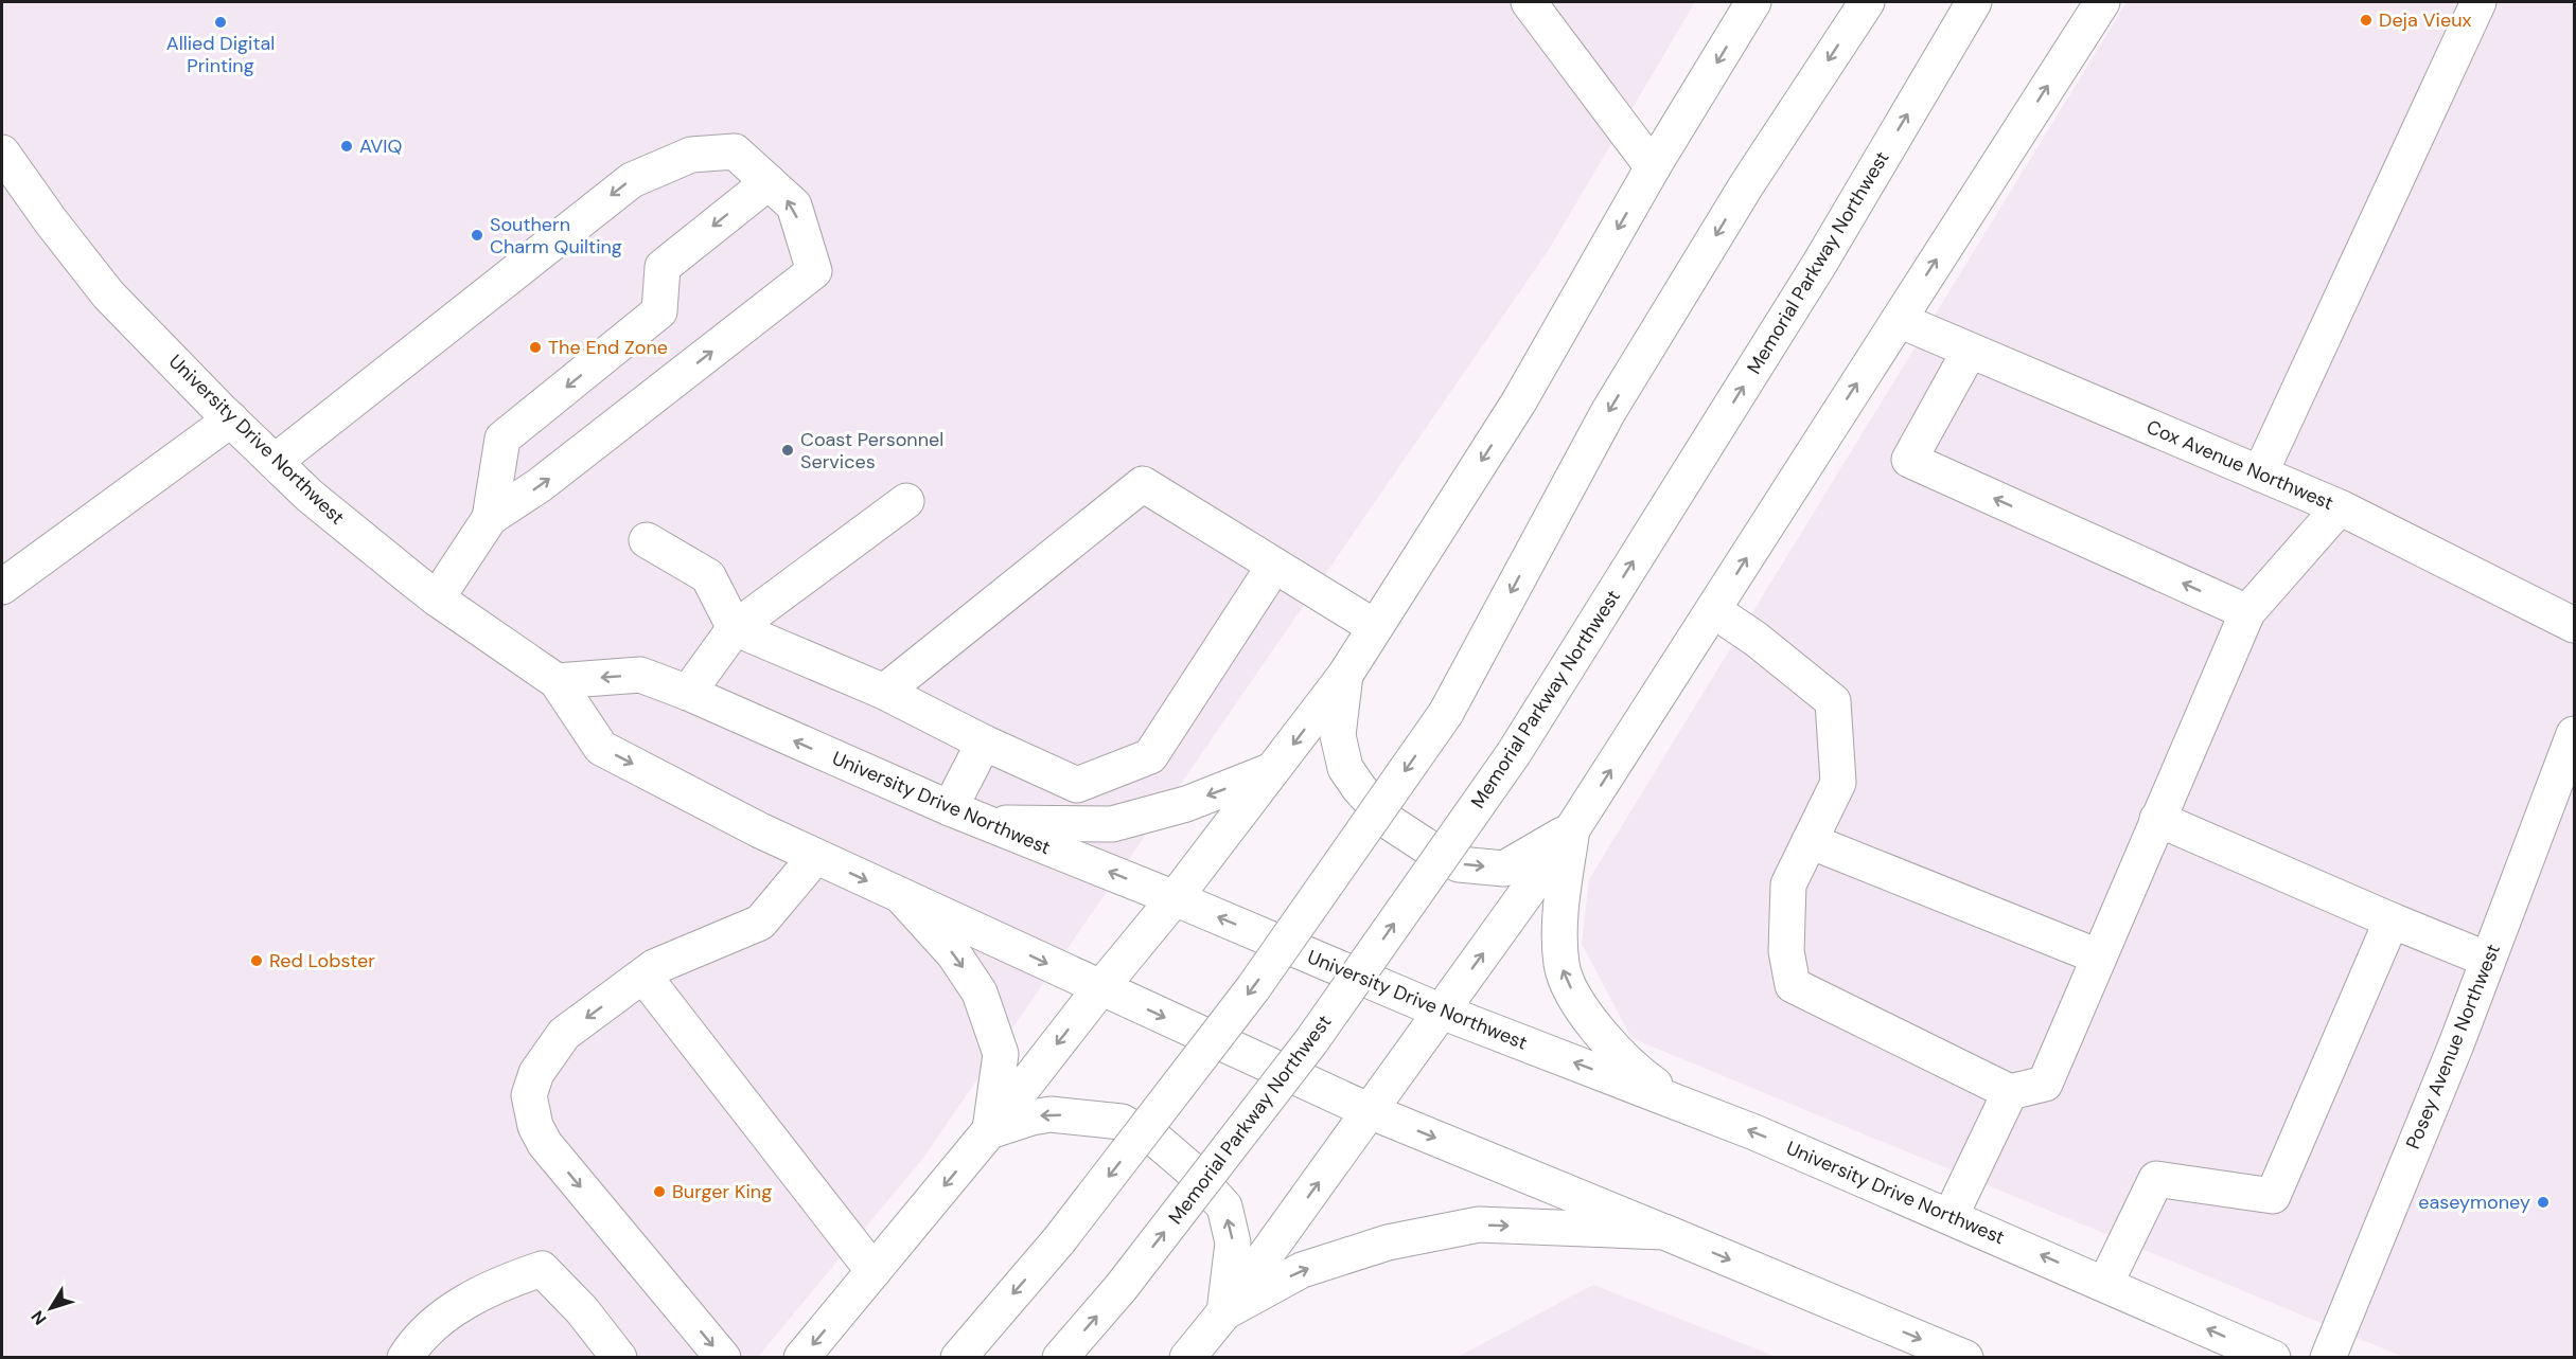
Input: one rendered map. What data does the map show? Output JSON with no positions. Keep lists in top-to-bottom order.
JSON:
{
  "streets": {
    "main road": [
      "Memorial Parkway Northwest",
      "University Drive Northwest",
      "Cox Avenue Northwest",
      "Posey Avenue Northwest"
    ]
  },
  "places": [
    "Deja Vieux",
    "Allied Digital Printing",
    "AVIQ",
    "Southern Charm Quilting",
    "The End Zone",
    "Coast Personnel Services",
    "Red Lobster",
    "Burger King",
    "easeymoney"
  ],
  "north": "bottom left"
}
